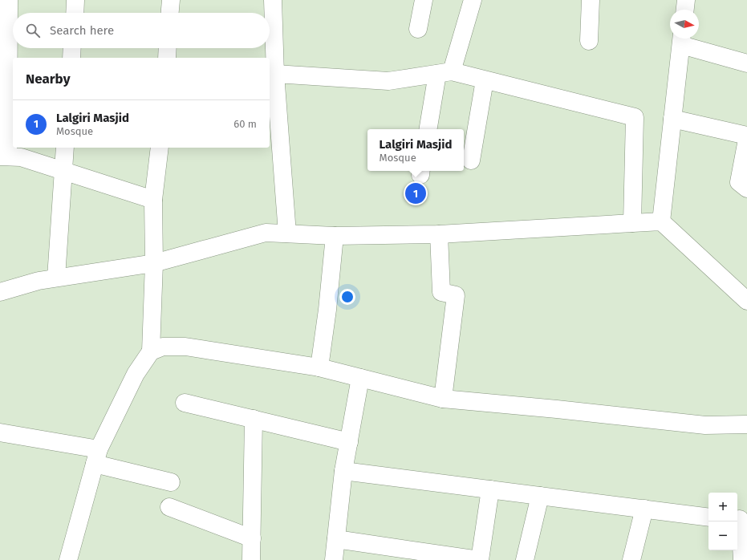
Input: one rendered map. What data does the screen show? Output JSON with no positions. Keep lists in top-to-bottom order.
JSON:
{
  "north": "right",
  "page": {
    "search": "Search here",
    "heading": "Nearby",
    "list": [
      {
        "mark": "1",
        "name": "Lalgiri Masjid",
        "note": "Mosque",
        "value": "60 m"
      }
    ],
    "popup": ["Lalgiri Masjid", "Mosque"],
    "pins": "1",
    "map_buttons": ["+", "−"]
  }
}
